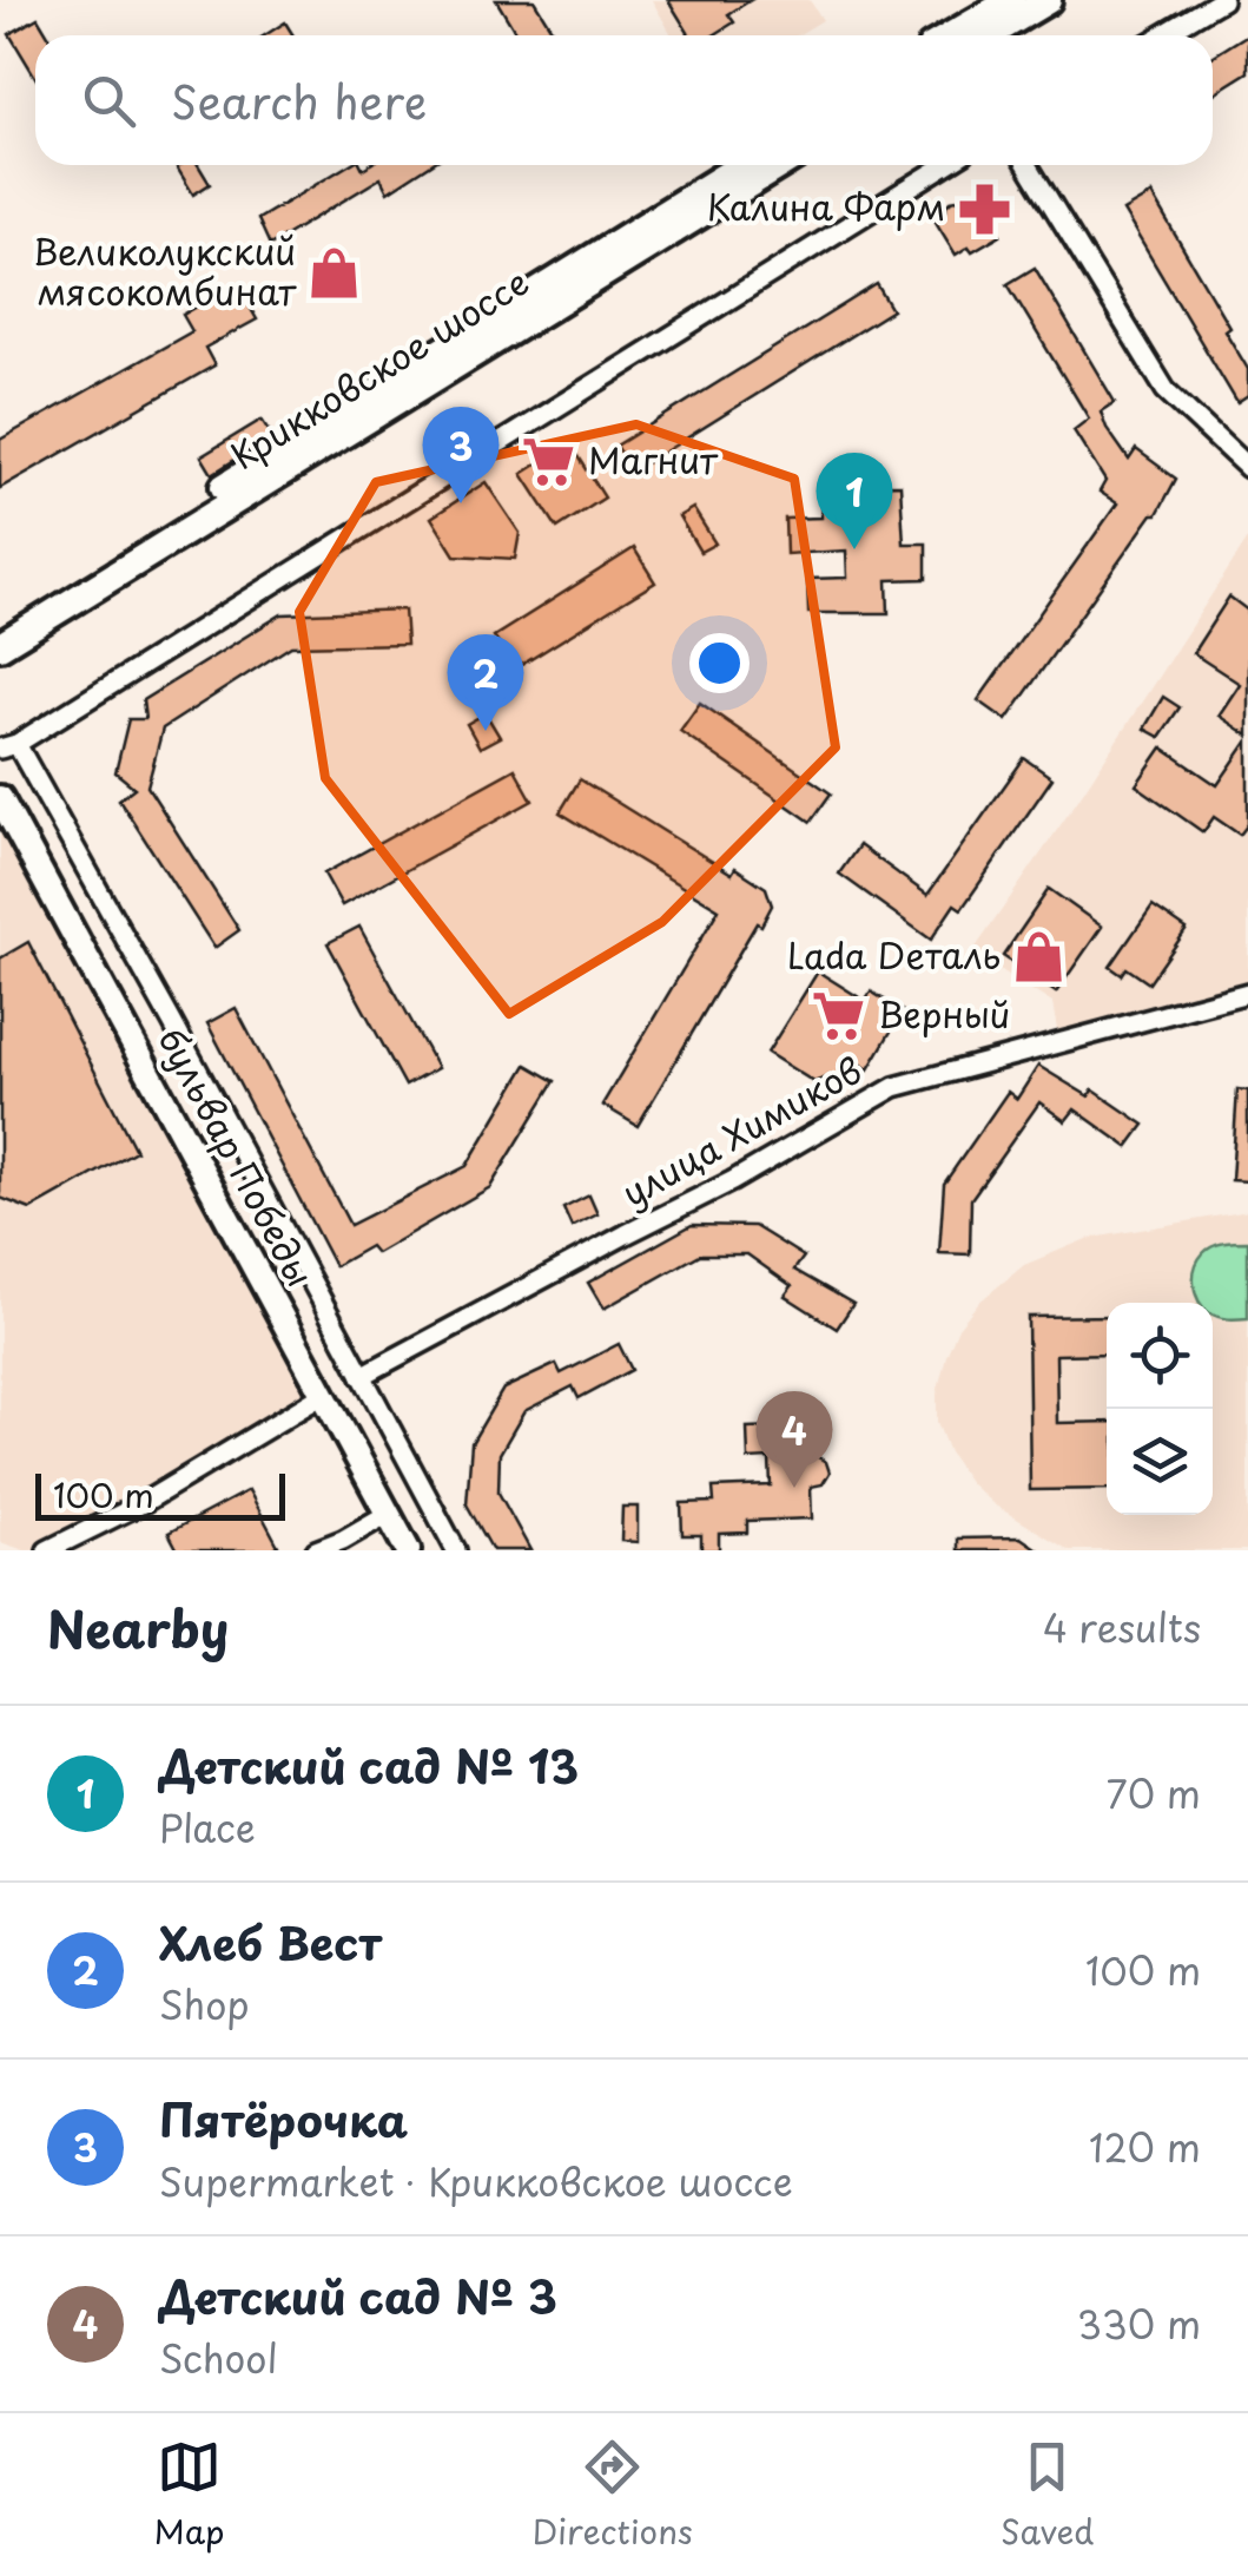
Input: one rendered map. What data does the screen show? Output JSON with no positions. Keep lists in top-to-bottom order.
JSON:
{
  "streets": {
    "main road": ["Крикковское шоссе"],
    "street": ["улица Химиков", "бульвар Победы"]
  },
  "places": {
    "pharmacy": ["Калина Фарм"],
    "shop": ["Великолукский мясокомбинат", "Lada Dеталь"],
    "supermarket": ["Магнит", "Верный"]
  },
  "scale_bar": "100 m",
  "page": {
    "search": "Search here",
    "pins": [
      "3",
      "1",
      "2",
      "4"
    ],
    "scale": "100 m",
    "heading": ["Nearby", "4 results"],
    "list": [
      {
        "mark": "1",
        "name": "Детский сад № 13",
        "note": "Place",
        "value": "70 m"
      },
      {
        "mark": "2",
        "name": "Хлеб Вест",
        "note": "Shop",
        "value": "100 m"
      },
      {
        "mark": "3",
        "name": "Пятёрочка",
        "note": "Supermarket · Крикковское шоссе",
        "value": "120 m"
      },
      {
        "mark": "4",
        "name": "Детский сад № 3",
        "note": "School",
        "value": "330 m"
      }
    ],
    "nav": ["Map", "Directions", "Saved"]
  }
}
